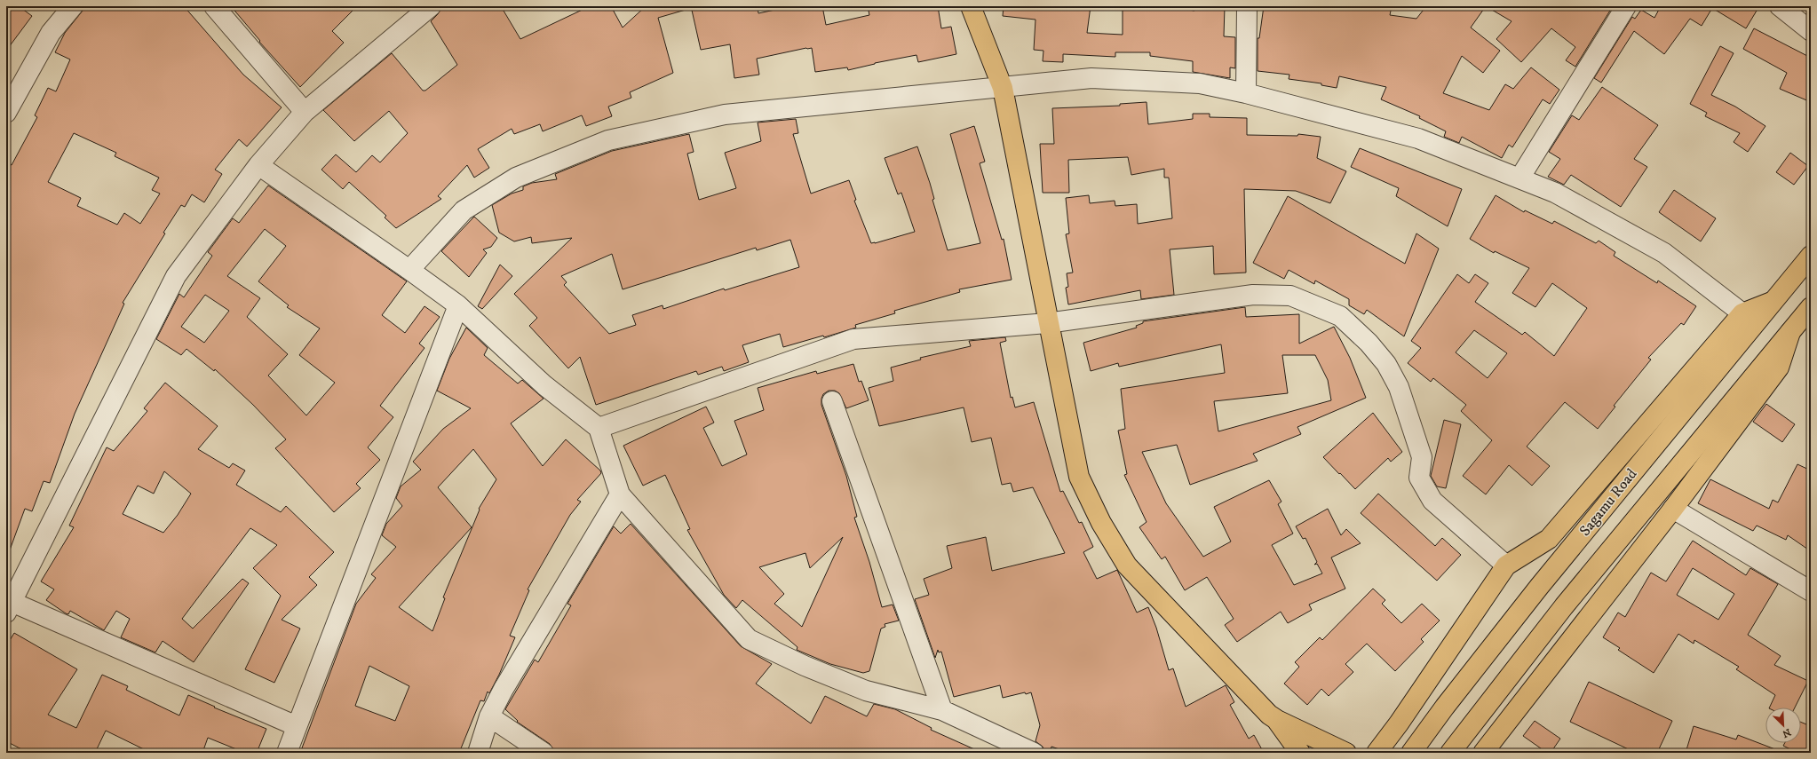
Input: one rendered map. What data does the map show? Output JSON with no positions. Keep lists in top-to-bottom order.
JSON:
{
  "streets": {
    "main road": ["Sagamu Road"]
  },
  "north": "bottom right"
}
